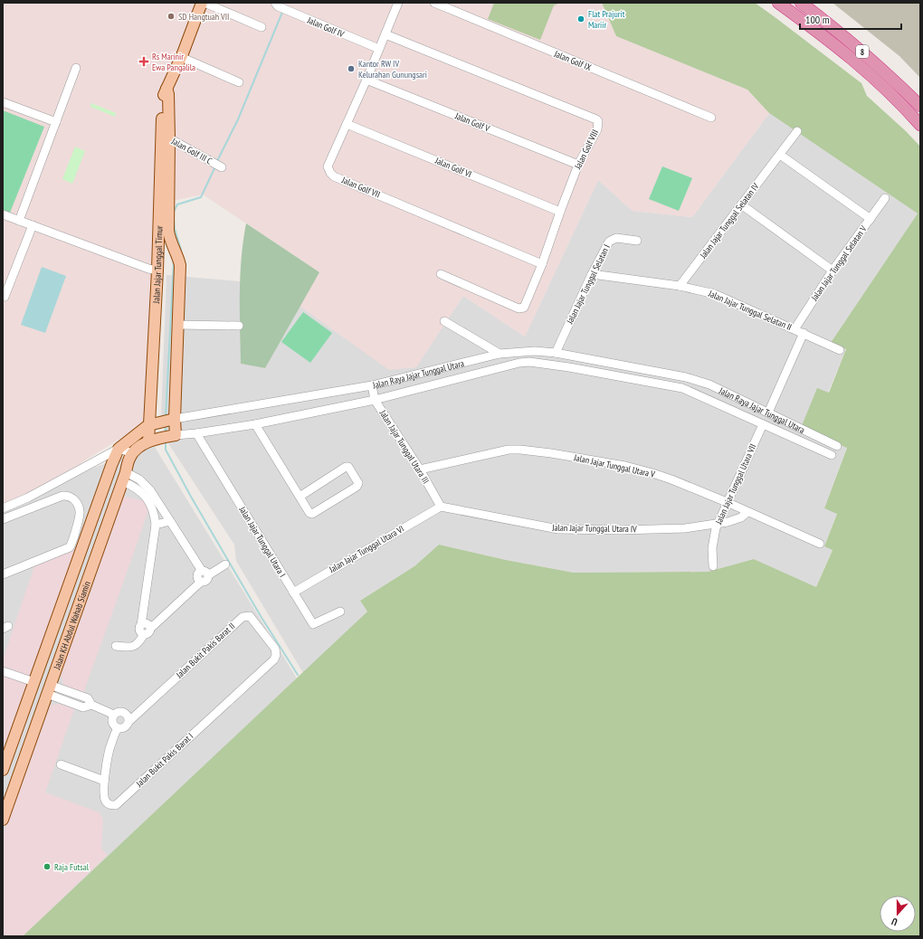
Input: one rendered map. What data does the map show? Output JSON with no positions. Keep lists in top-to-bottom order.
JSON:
{
  "streets": {
    "highway": ["8"],
    "main road": ["Jalan Jajar Tunggal Timur", "Jalan Raya Jajar Tunggal Utara", "Jalan KH Abdul Wahab Siamin"],
    "street": [
      "Jalan Golf IV",
      "Jalan Golf IX",
      "Jalan Golf V",
      "Jalan Golf VIII",
      "Jalan Golf III C",
      "Jalan Golf VI",
      "Jalan Golf VII",
      "Jalan Jajar Tunggal Selatan IV",
      "Jalan Jajar Tunggal Selatan V",
      "Jalan Jajar Tunggal Selatan I",
      "Jalan Jajar Tunggal Selatan II",
      "Jalan Jajar Tunggal Utara III",
      "Jalan Jajar Tunggal Utara V",
      "Jalan Jajar Tunggal Utara VII",
      "Jalan Jajar Tunggal Utara IV",
      "Jalan Jajar Tunggal Utara I",
      "Jalan Jajar Tunggal Utara VI",
      "Jalan Bukit Pakis Barat II",
      "Jalan Bukit Pakis Barat I"
    ]
  },
  "crossings": [
    ["Jalan Golf IV", "Jalan Golf VII"],
    ["Jalan Golf V", "Jalan Golf VIII"],
    ["Jalan Golf V", "Jalan Golf VII"],
    ["Jalan Golf VIII", "Jalan Golf VI"],
    ["Jalan Golf VIII", "Jalan Golf VII"],
    ["Jalan Golf III C", "Jalan Jajar Tunggal Timur"],
    ["Jalan Golf VI", "Jalan Golf VII"],
    ["Jalan Jajar Tunggal Selatan IV", "Jalan Jajar Tunggal Selatan II"],
    ["Jalan Jajar Tunggal Selatan V", "Jalan Jajar Tunggal Selatan II"],
    ["Jalan Jajar Tunggal Timur", "Jalan Raya Jajar Tunggal Utara"],
    ["Jalan Jajar Tunggal Selatan I", "Jalan Jajar Tunggal Selatan II"],
    ["Jalan Jajar Tunggal Selatan I", "Jalan Raya Jajar Tunggal Utara"],
    ["Jalan Raya Jajar Tunggal Utara", "Jalan Jajar Tunggal Utara III"],
    ["Jalan Raya Jajar Tunggal Utara", "Jalan Jajar Tunggal Utara VII"],
    ["Jalan Raya Jajar Tunggal Utara", "Jalan Jajar Tunggal Utara I"],
    ["Jalan Jajar Tunggal Utara III", "Jalan Jajar Tunggal Utara V"],
    ["Jalan Jajar Tunggal Utara III", "Jalan Jajar Tunggal Utara IV"],
    ["Jalan Jajar Tunggal Utara III", "Jalan Jajar Tunggal Utara VI"],
    ["Jalan Jajar Tunggal Utara V", "Jalan Jajar Tunggal Utara VII"],
    ["Jalan Jajar Tunggal Utara V", "Jalan Jajar Tunggal Utara IV"],
    ["Jalan Jajar Tunggal Utara VII", "Jalan Jajar Tunggal Utara IV"],
    ["Jalan Jajar Tunggal Utara IV", "Jalan Jajar Tunggal Utara VI"],
    ["Jalan Jajar Tunggal Utara I", "Jalan Jajar Tunggal Utara VI"],
    ["Jalan Bukit Pakis Barat II", "Jalan Bukit Pakis Barat I"]
  ],
  "places": {
    "other": [
      "SD Hangtuah VII",
      "Flat Prajurit Mariir",
      "Kantor RW IV Kelurahan Gunungsari",
      "Raja Futsal"
    ],
    "health": ["Rs Marinir Ewa Pangalila"]
  },
  "scale_bar": "100 m",
  "north": "bottom"
}
